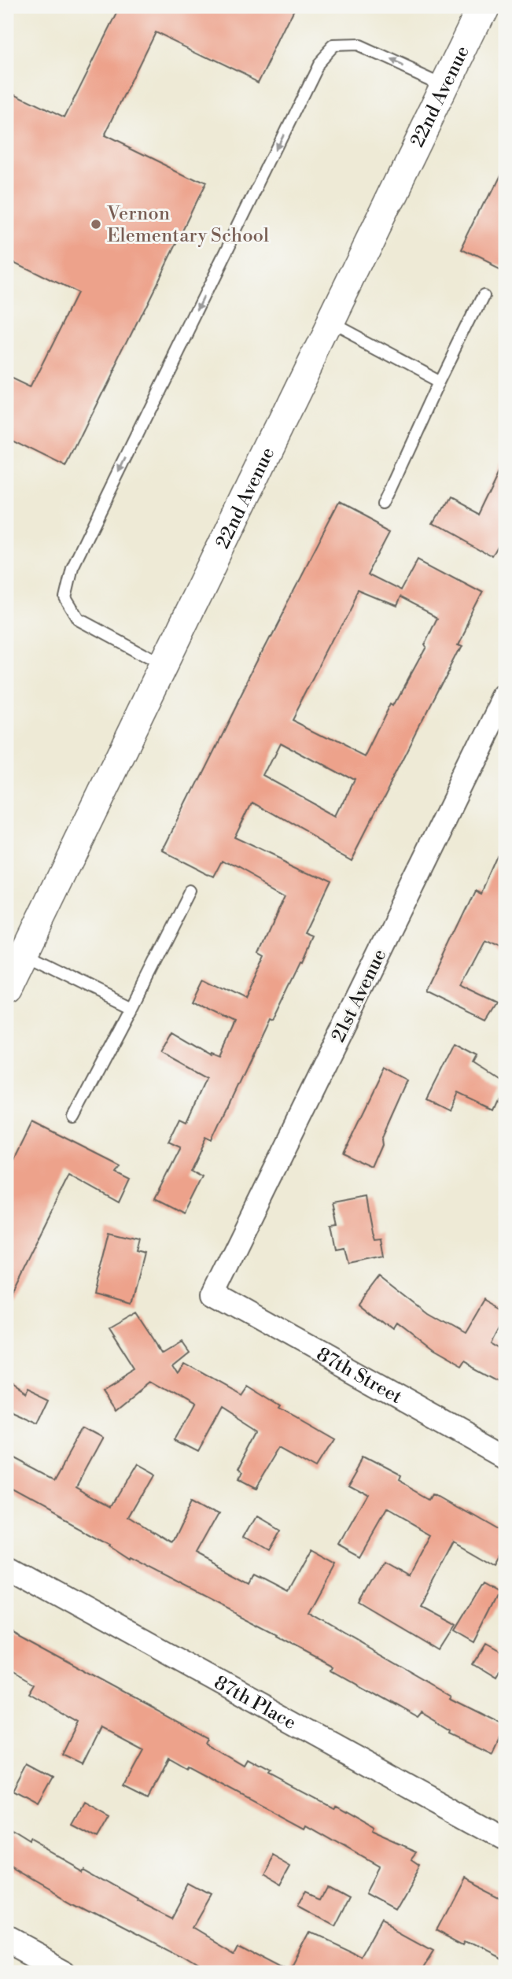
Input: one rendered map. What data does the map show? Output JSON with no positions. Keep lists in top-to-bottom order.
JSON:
{
  "streets": {
    "street": [
      "22nd Avenue",
      "21st Avenue",
      "87th Street",
      "87th Place"
    ]
  },
  "crossings": [
    ["21st Avenue", "87th Street"]
  ],
  "places": ["Vernon Elementary School"]
}
